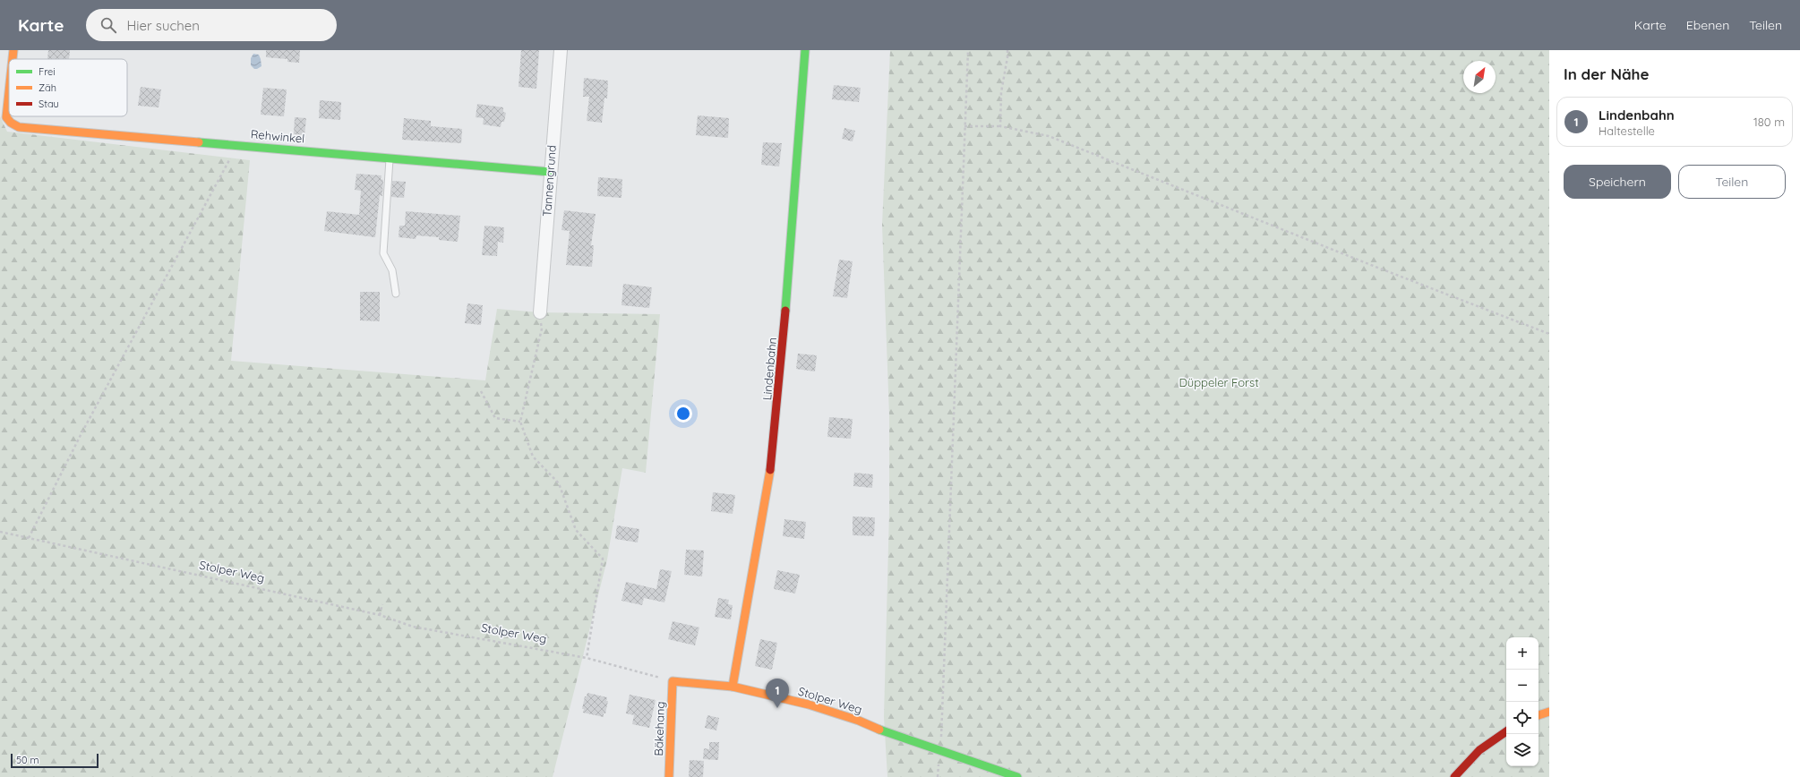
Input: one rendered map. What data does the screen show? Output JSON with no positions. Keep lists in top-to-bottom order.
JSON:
{
  "streets": {
    "street": [
      "Rehwinkel",
      "Tannengrund",
      "Lindenbahn",
      "Stolper Weg",
      "Bäkehang"
    ]
  },
  "crossings": [
    ["Rehwinkel", "Tannengrund"],
    ["Lindenbahn", "Stolper Weg"],
    ["Stolper Weg", "Bäkehang"]
  ],
  "parks": ["Düppeler Forst"],
  "legend": ["Frei", "Zäh", "Stau"],
  "scale_bar": "50 m",
  "north": "top right",
  "page": {
    "header": "Karte",
    "search": "Hier suchen",
    "nav": ["Karte", "Ebenen", "Teilen"],
    "heading": "In der Nähe",
    "list": [
      {
        "mark": "1",
        "name": "Lindenbahn",
        "note": "Haltestelle",
        "value": "180 m"
      }
    ],
    "buttons": ["Speichern", "Teilen"],
    "map_buttons": ["+", "−"],
    "pins": "1",
    "scale": "50 m"
  }
}
